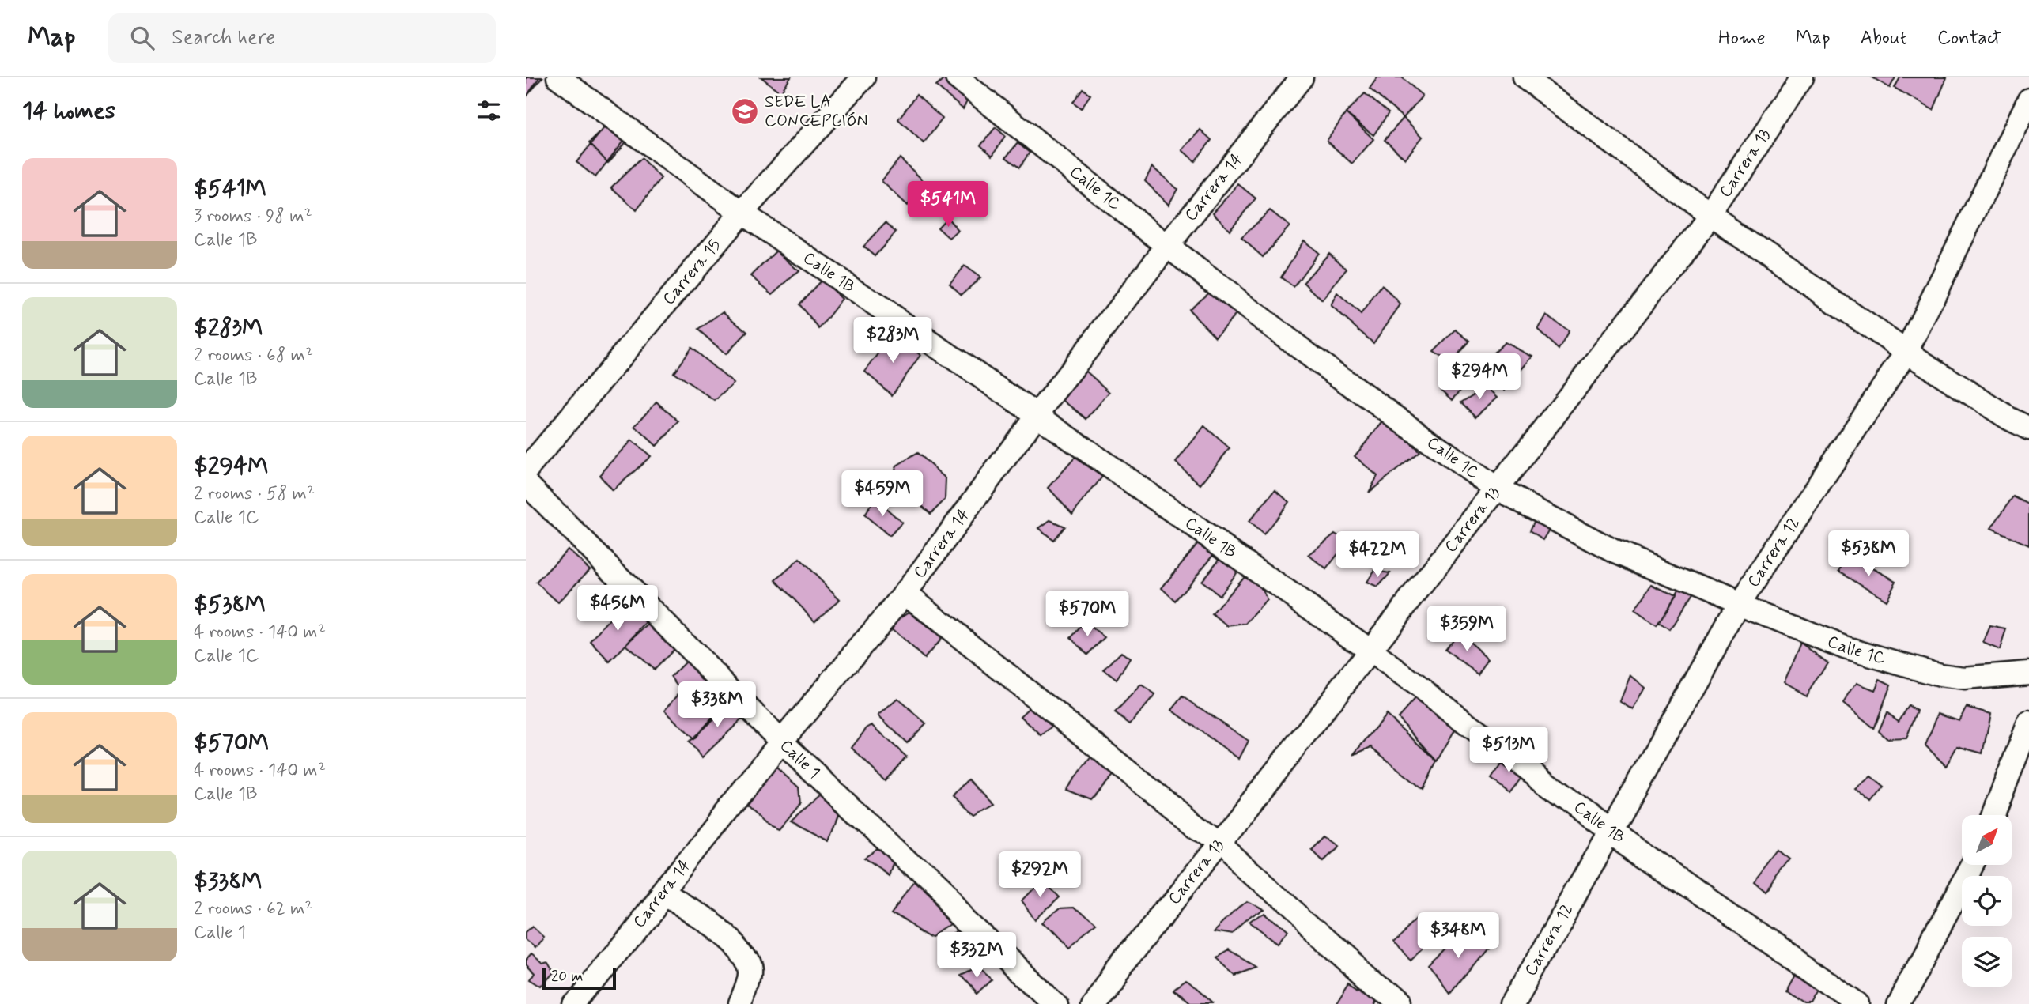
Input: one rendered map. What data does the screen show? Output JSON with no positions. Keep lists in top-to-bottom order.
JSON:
{
  "streets": {
    "street": [
      "Carrera 13",
      "Carrera 14",
      "Calle 1C",
      "Carrera 15",
      "Calle 1B",
      "Carrera 12",
      "Calle 1"
    ]
  },
  "crossings": [
    ["Carrera 13", "Calle 1C"],
    ["Carrera 13", "Calle 1B"],
    ["Carrera 14", "Calle 1C"],
    ["Carrera 14", "Calle 1B"],
    ["Carrera 14", "Calle 1"],
    ["Calle 1C", "Carrera 12"],
    ["Carrera 15", "Calle 1B"],
    ["Calle 1B", "Carrera 12"]
  ],
  "places": {
    "school or university": ["SEDE LA CONCEPCIÓN"]
  },
  "scale_bar": "20 m",
  "north": "top right",
  "page": {
    "header": "Map",
    "search": "Search here",
    "nav": [
      "Home",
      "Map",
      "About",
      "Contact"
    ],
    "heading": "14 homes",
    "list": [
      {
        "name": "$541M",
        "note": "3 rooms · 98 m² · Calle 1B"
      },
      {
        "name": "$283M",
        "note": "2 rooms · 68 m² · Calle 1B"
      },
      {
        "name": "$294M",
        "note": "2 rooms · 58 m² · Calle 1C"
      },
      {
        "name": "$538M",
        "note": "4 rooms · 140 m² · Calle 1C"
      },
      {
        "name": "$570M",
        "note": "4 rooms · 140 m² · Calle 1B"
      },
      {
        "name": "$338M",
        "note": "2 rooms · 62 m² · Calle 1"
      }
    ],
    "price": [
      "$541M",
      "$283M",
      "$294M",
      "$459M",
      "$538M",
      "$422M",
      "$456M",
      "$570M",
      "$359M",
      "$338M",
      "$513M",
      "$292M",
      "$348M",
      "$332M"
    ],
    "scale": "20 m"
  }
}
